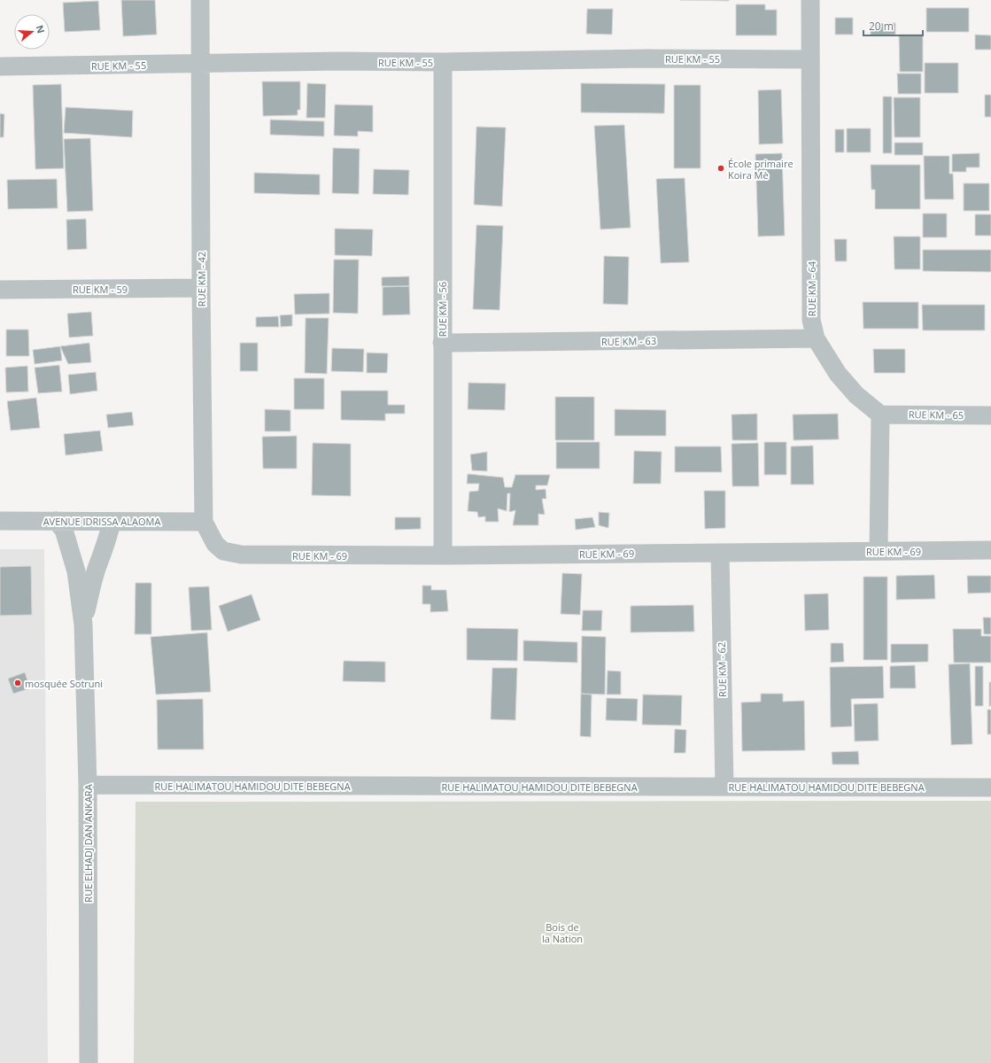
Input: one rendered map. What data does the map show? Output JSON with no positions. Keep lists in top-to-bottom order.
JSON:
{
  "streets": {
    "street": [
      "RUE KM - 55",
      "RUE KM - 42",
      "RUE KM - 59",
      "RUE KM - 64",
      "RUE KM - 56",
      "RUE KM - 63",
      "RUE KM - 65",
      "AVENUE IDRISSA ALAOMA",
      "RUE KM - 69",
      "RUE KM - 62",
      "RUE HALIMATOU HAMIDOU DITE BEBEGNA",
      "RUE ELHADJ DAN ANKARA"
    ]
  },
  "crossings": [
    ["RUE KM - 55", "RUE KM - 42"],
    ["RUE KM - 55", "RUE KM - 64"],
    ["RUE KM - 55", "RUE KM - 56"],
    ["RUE KM - 42", "RUE KM - 59"],
    ["RUE KM - 42", "AVENUE IDRISSA ALAOMA"],
    ["RUE KM - 42", "RUE KM - 69"],
    ["RUE KM - 64", "RUE KM - 63"],
    ["RUE KM - 64", "RUE KM - 65"],
    ["RUE KM - 56", "RUE KM - 63"],
    ["RUE KM - 56", "RUE KM - 69"],
    ["AVENUE IDRISSA ALAOMA", "RUE ELHADJ DAN ANKARA"],
    ["RUE KM - 69", "RUE KM - 62"],
    ["RUE KM - 62", "RUE HALIMATOU HAMIDOU DITE BEBEGNA"],
    ["RUE HALIMATOU HAMIDOU DITE BEBEGNA", "RUE ELHADJ DAN ANKARA"]
  ],
  "parks": ["Bois de la Nation"],
  "places": ["École primaire Koira Mè", "mosquée Sotruni"],
  "scale_bar": "20 m",
  "north": "right"
}
